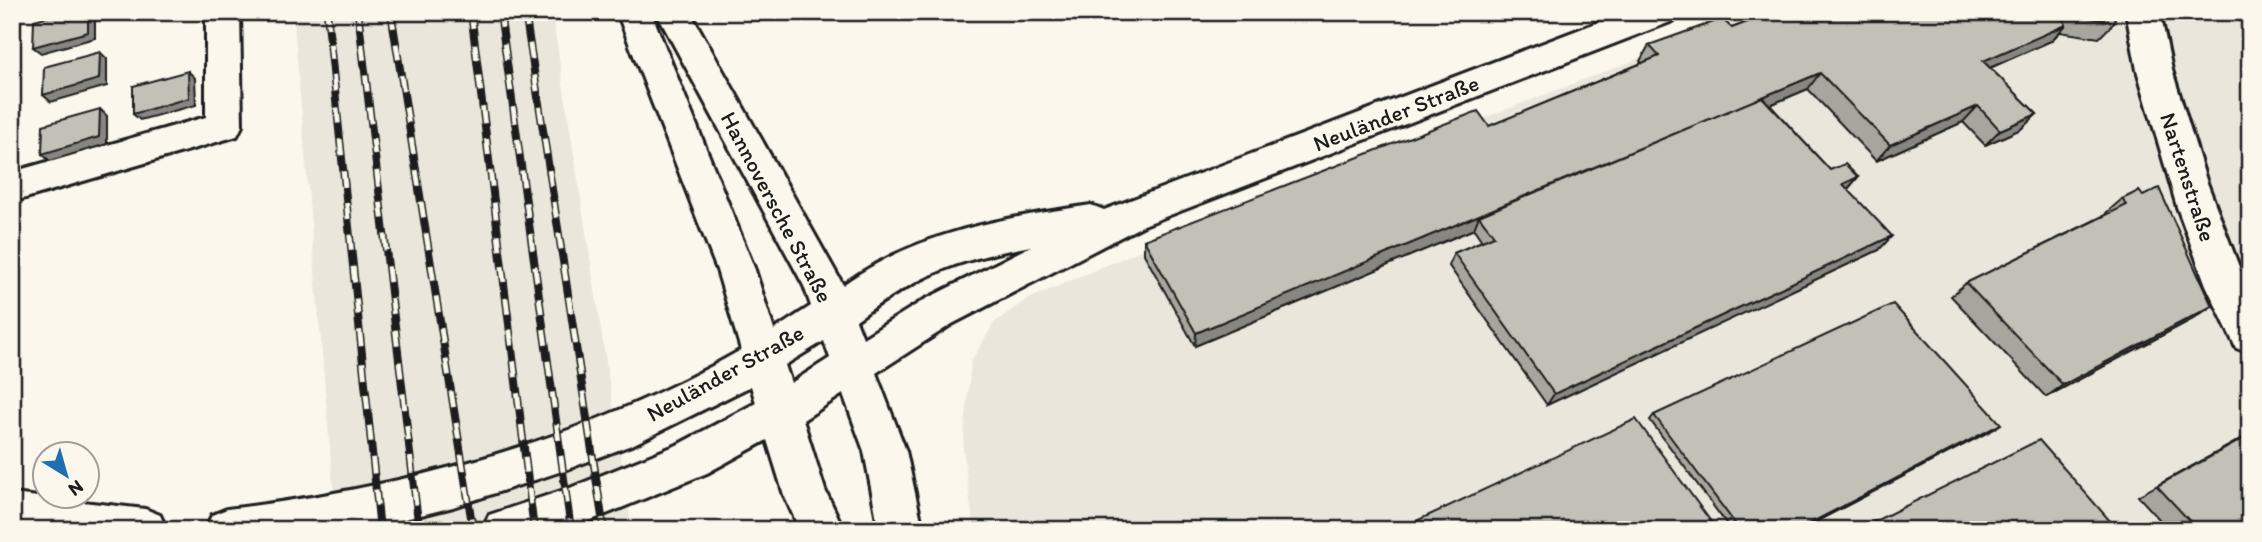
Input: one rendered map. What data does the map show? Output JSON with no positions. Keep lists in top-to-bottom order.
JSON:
{
  "streets": {
    "main road": ["Neuländer Straße", "Nartenstraße", "Hannoversche Straße"]
  },
  "crossings": [
    ["Neuländer Straße", "Hannoversche Straße"]
  ],
  "north": "bottom right"
}
